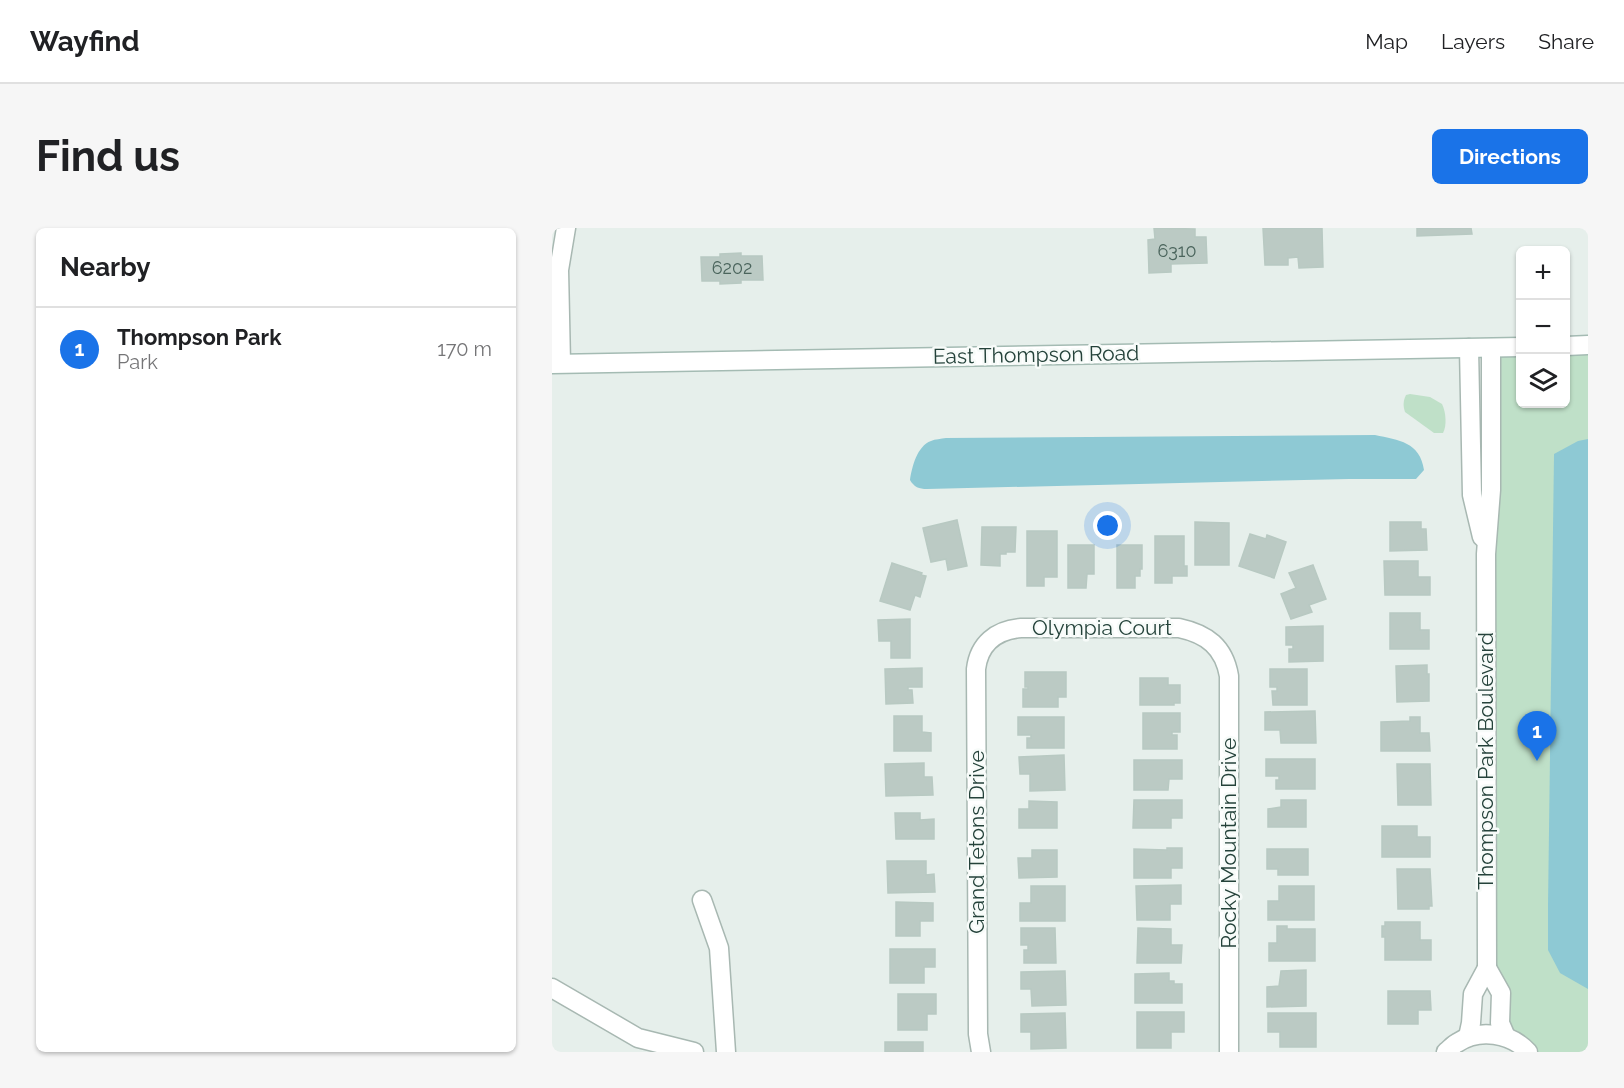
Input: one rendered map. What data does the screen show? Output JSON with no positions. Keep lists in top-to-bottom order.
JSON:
{
  "streets": {
    "street": [
      "East Thompson Road",
      "Olympia Court",
      "Thompson Park Boulevard",
      "Grand Tetons Drive",
      "Rocky Mountain Drive"
    ]
  },
  "crossings": [
    ["East Thompson Road", "Thompson Park Boulevard"],
    ["Olympia Court", "Grand Tetons Drive"],
    ["Olympia Court", "Rocky Mountain Drive"]
  ],
  "house_numbers": ["6310", "6202"],
  "page": {
    "header": "Wayfind",
    "nav": ["Map", "Layers", "Share"],
    "buttons": "Directions",
    "title": "Find us",
    "heading": "Nearby",
    "map_buttons": ["+", "−"],
    "list": [
      {
        "mark": "1",
        "name": "Thompson Park",
        "note": "Park",
        "value": "170 m"
      }
    ],
    "pins": "1"
  }
}
